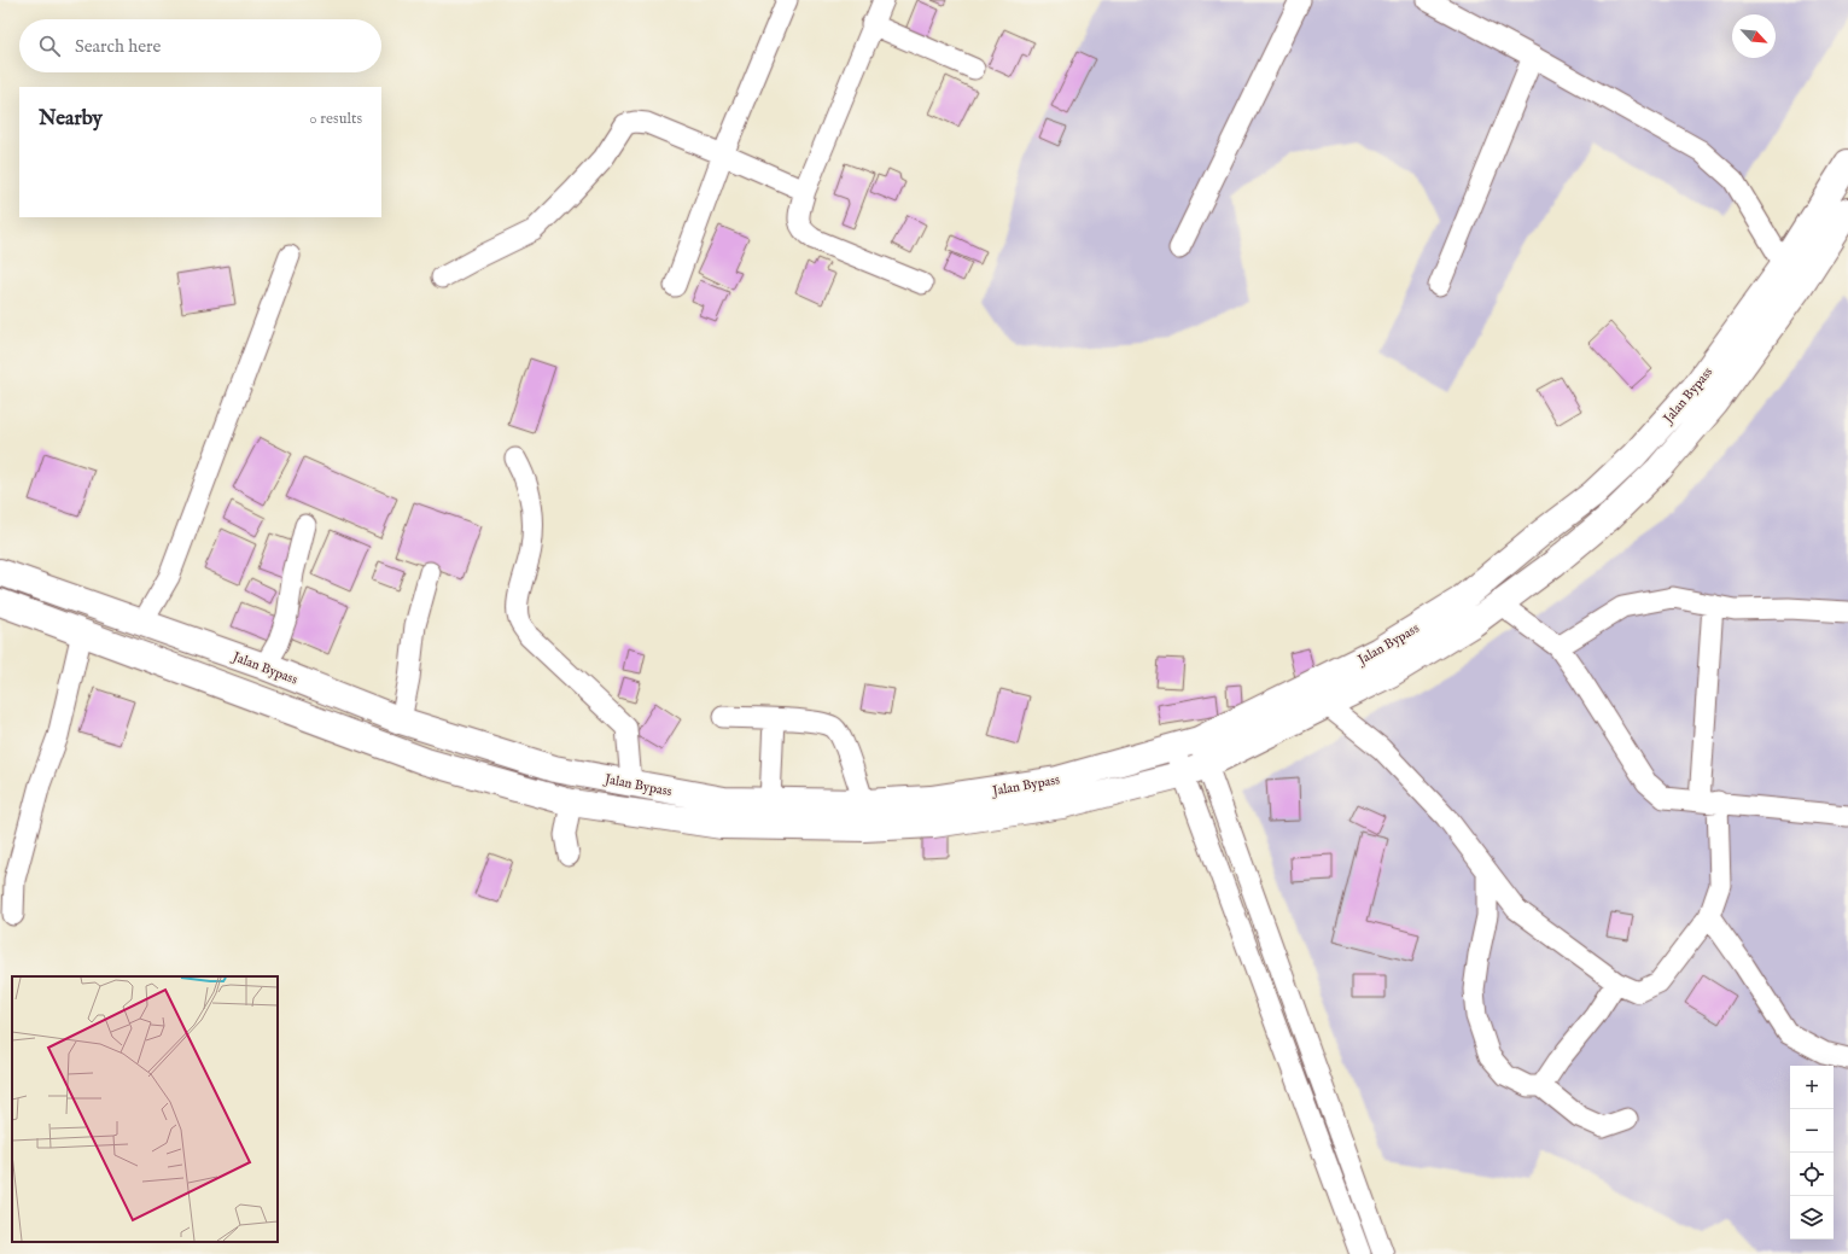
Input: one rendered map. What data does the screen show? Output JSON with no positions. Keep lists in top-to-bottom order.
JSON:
{
  "streets": {
    "highway": ["Jalan Bypass"]
  },
  "north": "bottom right",
  "page": {
    "search": "Search here",
    "heading": ["Nearby", "0 results"],
    "map_buttons": ["+", "−"]
  }
}
